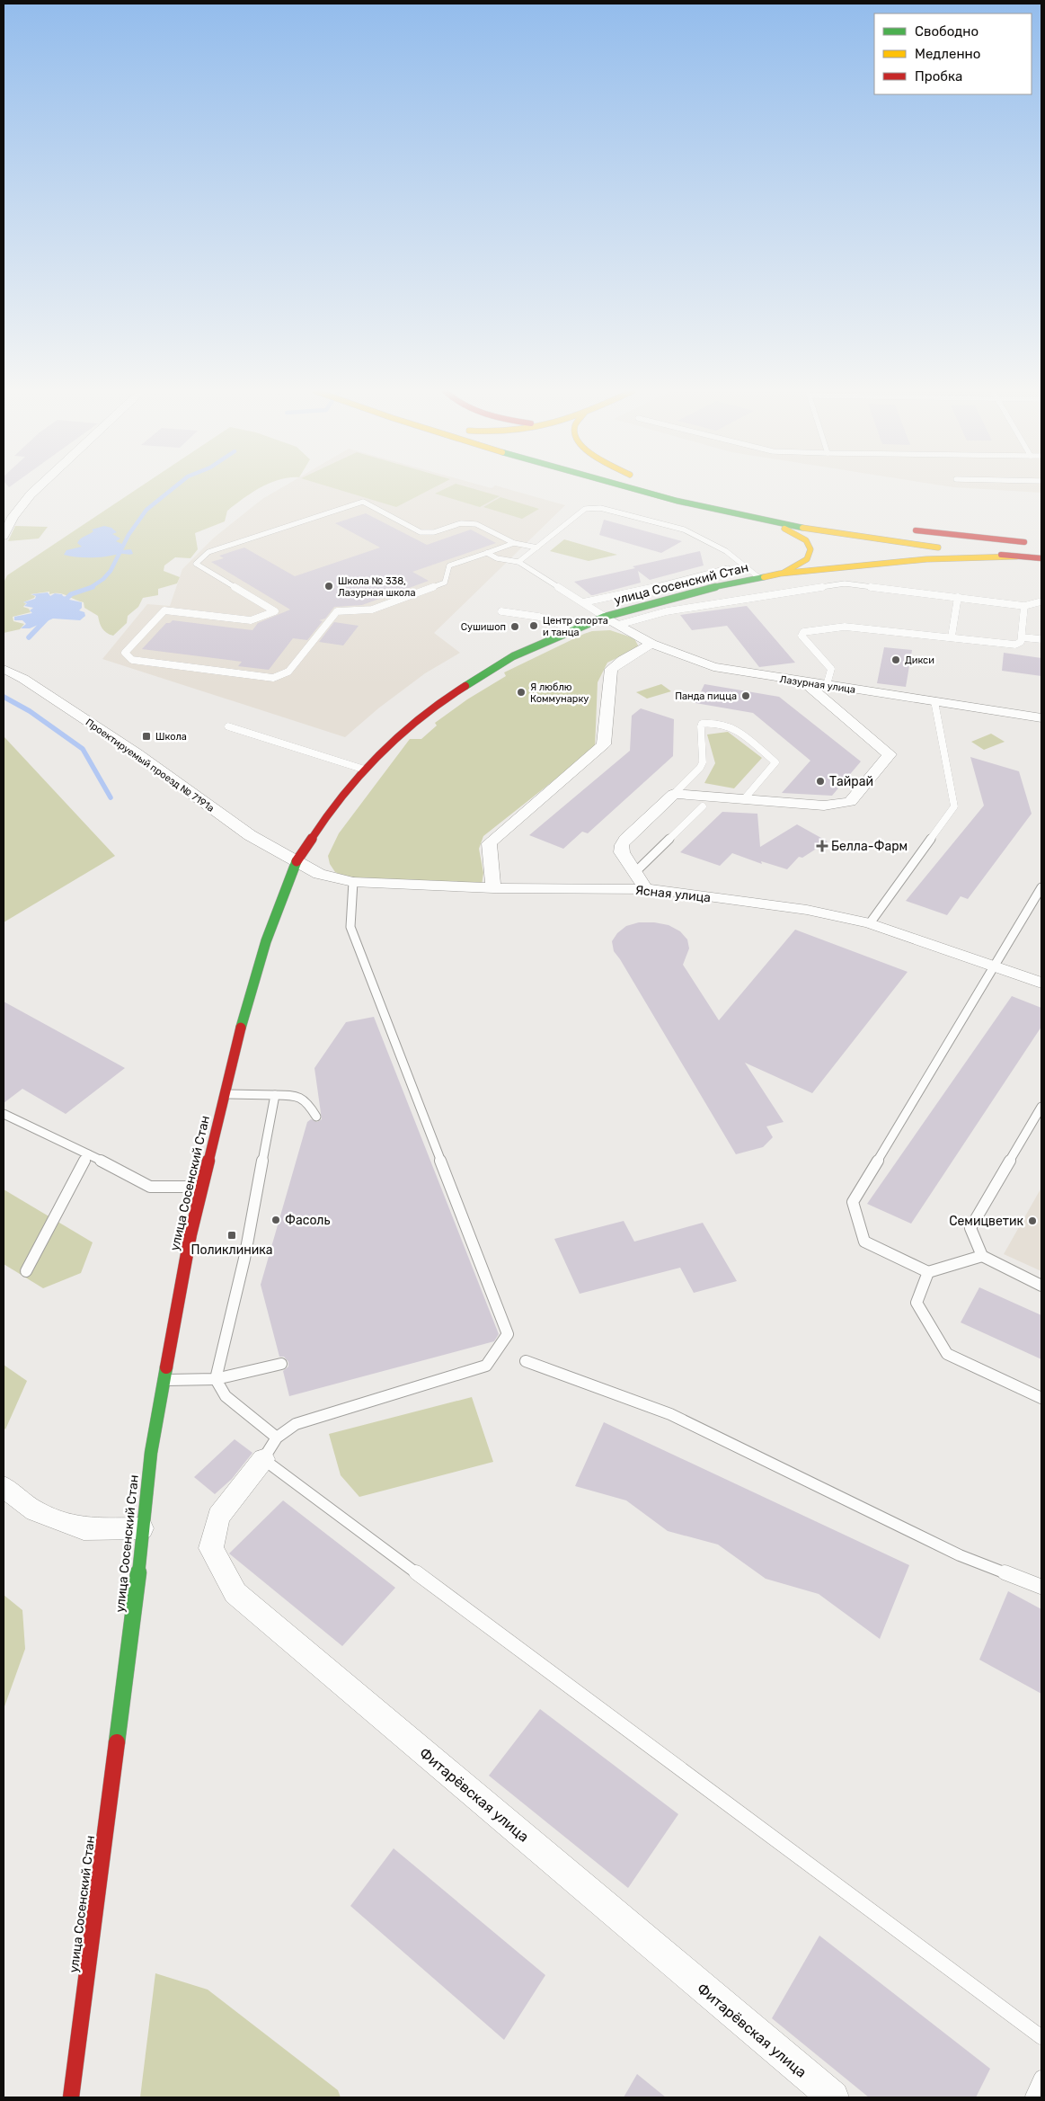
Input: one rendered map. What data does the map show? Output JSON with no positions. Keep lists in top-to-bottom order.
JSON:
{
  "streets": {
    "street": [
      "улица Сосенский Стан",
      "Лазурная улица",
      "Проектируемый проезд № 7191а",
      "Ясная улица",
      "Фитарёвская улица"
    ]
  },
  "crossings": [
    ["улица Сосенский Стан", "Лазурная улица"],
    ["улица Сосенский Стан", "Проектируемый проезд № 7191а"],
    ["улица Сосенский Стан", "Ясная улица"],
    ["Проектируемый проезд № 7191а", "Ясная улица"]
  ],
  "places": {
    "other": [
      "Школа № 338, Лазурная школа",
      "Центр спорта и танца",
      "Сушишоп",
      "Дикси",
      "Я люблю Коммунарку",
      "Панда пицца",
      "Тайрай",
      "Фасоль",
      "Семицветик"
    ],
    "transit": ["Школа", "Поликлиника"],
    "health": ["Белла-Фарм"]
  },
  "legend": ["Свободно", "Медленно", "Пробка"]
}
